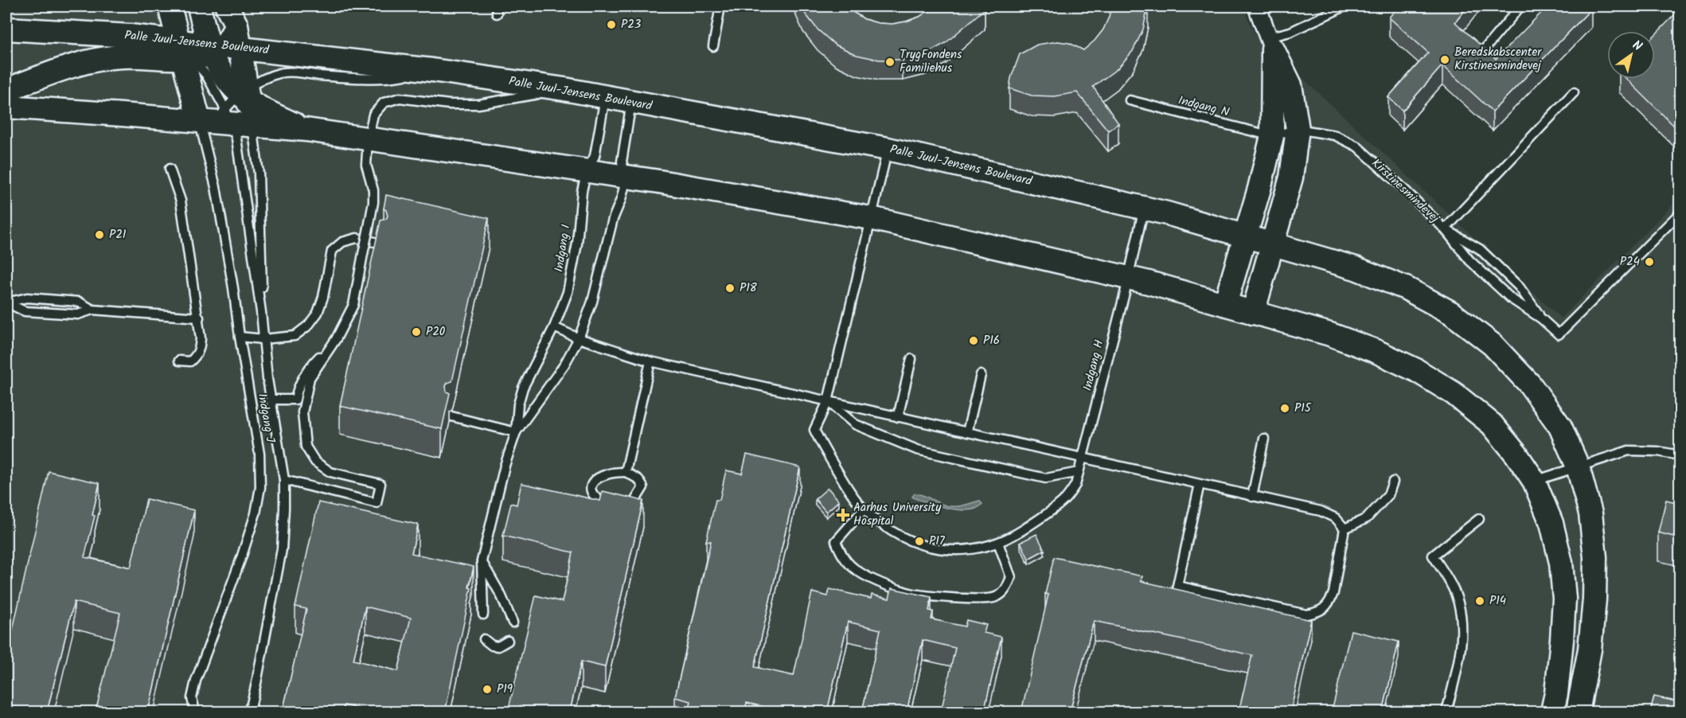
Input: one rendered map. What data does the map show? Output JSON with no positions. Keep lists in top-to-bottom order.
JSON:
{
  "streets": {
    "street": ["Palle Juul-Jensens Boulevard"],
    "lane": [
      "Indgang N",
      "Kirstinesmindevej",
      "Indgang I",
      "Indgang H",
      "Indgang J"
    ]
  },
  "crossings": [
    ["Palle Juul-Jensens Boulevard", "Indgang I"],
    ["Palle Juul-Jensens Boulevard", "Indgang H"],
    ["Indgang N", "Kirstinesmindevej"]
  ],
  "places": {
    "other": [
      "P23",
      "Beredskabscenter Kirstinesmindevej",
      "TrygFondens Familiehus",
      "P21",
      "P24",
      "P18",
      "P20",
      "P16",
      "P15",
      "P17",
      "P14",
      "P19"
    ],
    "health": ["Aarhus University Hospital"]
  },
  "north": "top right"
}
